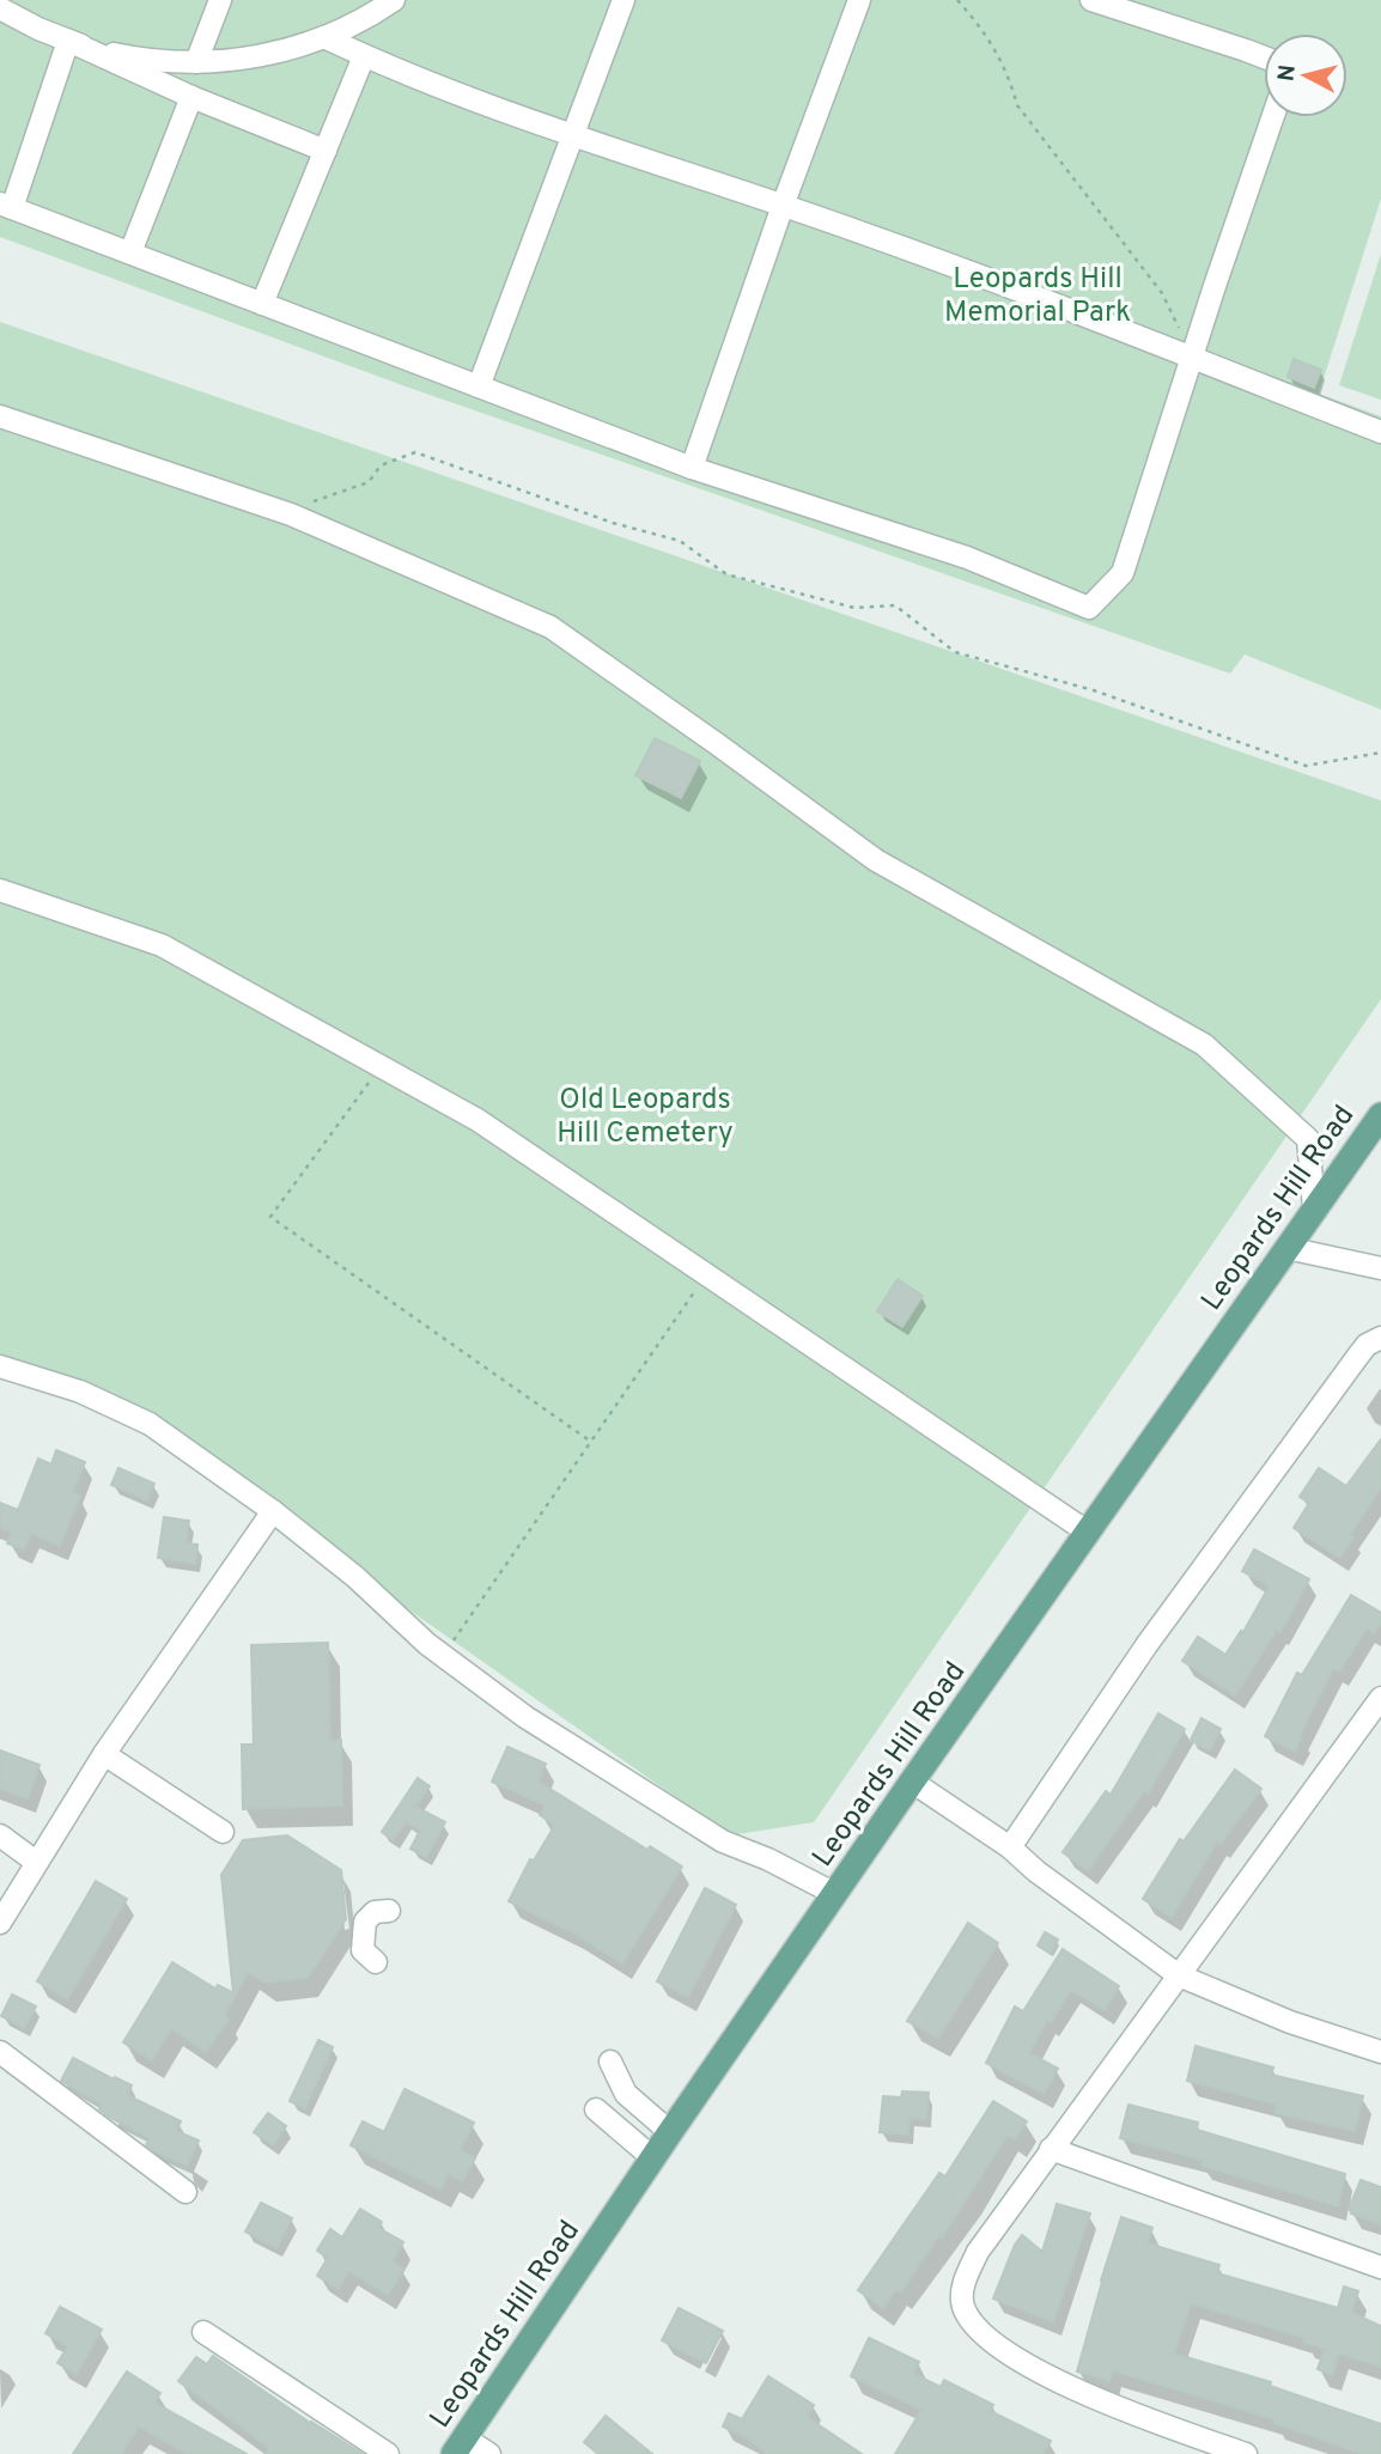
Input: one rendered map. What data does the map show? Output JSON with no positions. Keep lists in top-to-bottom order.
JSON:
{
  "streets": {
    "main road": ["Leopards Hill Road"]
  },
  "parks": ["Leopards Hill Memorial Park", "Old Leopards Hill Cemetery"],
  "north": "left"
}
